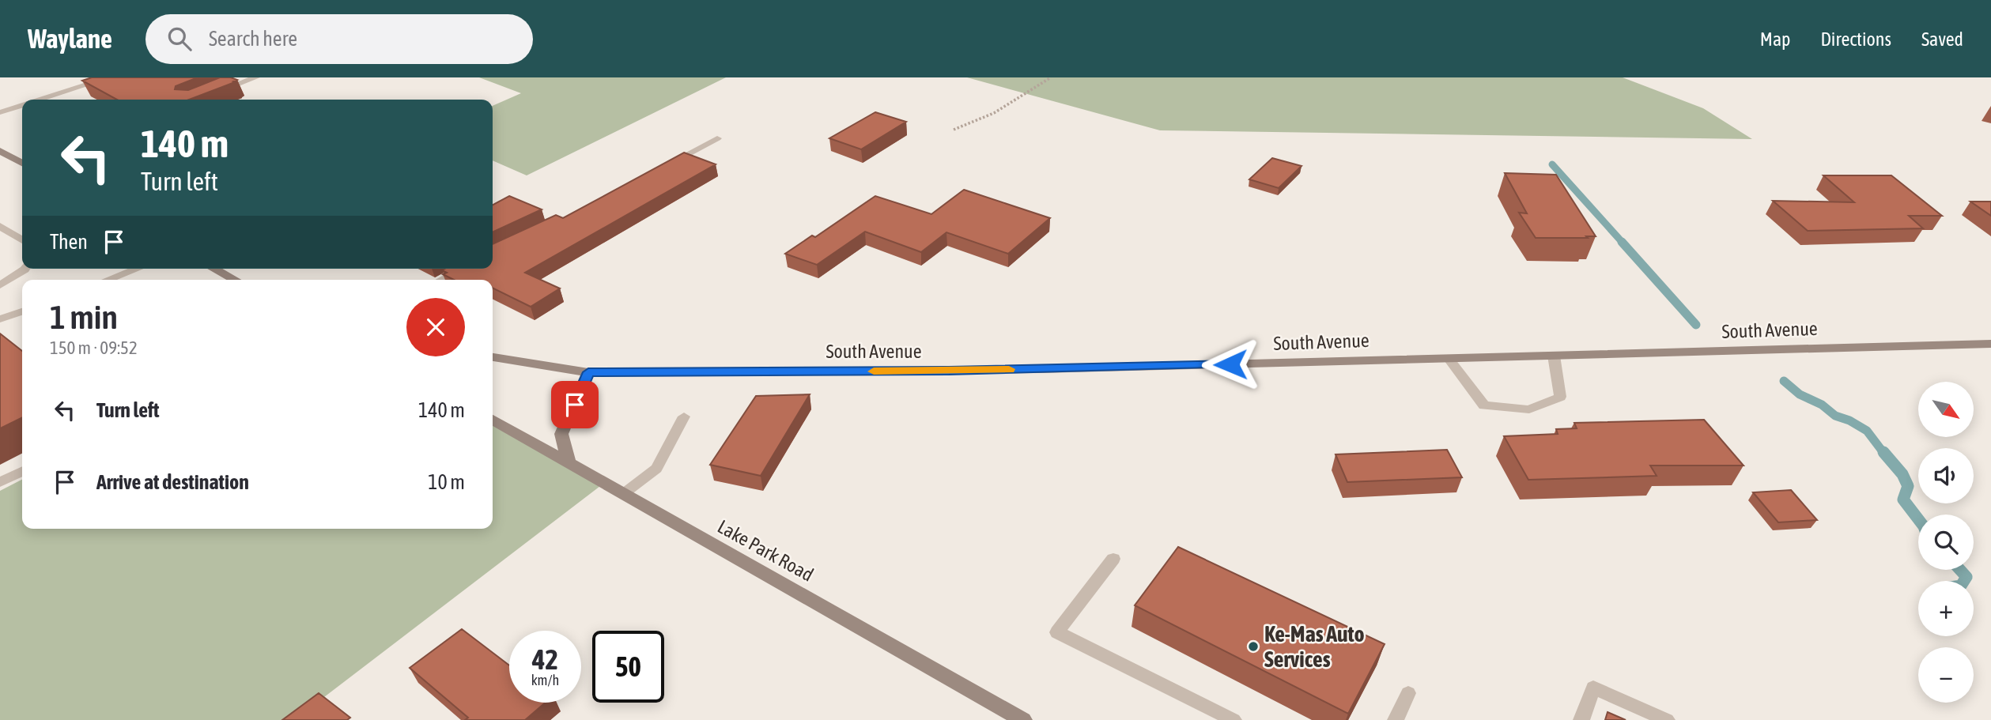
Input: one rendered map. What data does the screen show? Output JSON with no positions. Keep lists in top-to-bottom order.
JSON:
{
  "streets": {
    "main road": ["South Avenue", "Lake Park Road"]
  },
  "places": ["Ke-Mas Auto Services"],
  "north": "bottom right",
  "page": {
    "header": "Waylane",
    "search": "Search here",
    "nav": ["Map", "Directions", "Saved"],
    "turn": ["140 m", "Turn left"],
    "then": "Then",
    "heading": ["1 min", "150 m · 09:52"],
    "list": [
      {
        "name": "Turn left",
        "value": "140 m"
      },
      {
        "name": "Arrive at destination",
        "value": "10 m"
      }
    ],
    "map_buttons": ["+", "−"],
    "speed": "42 km/h",
    "limit": "50"
  }
}
